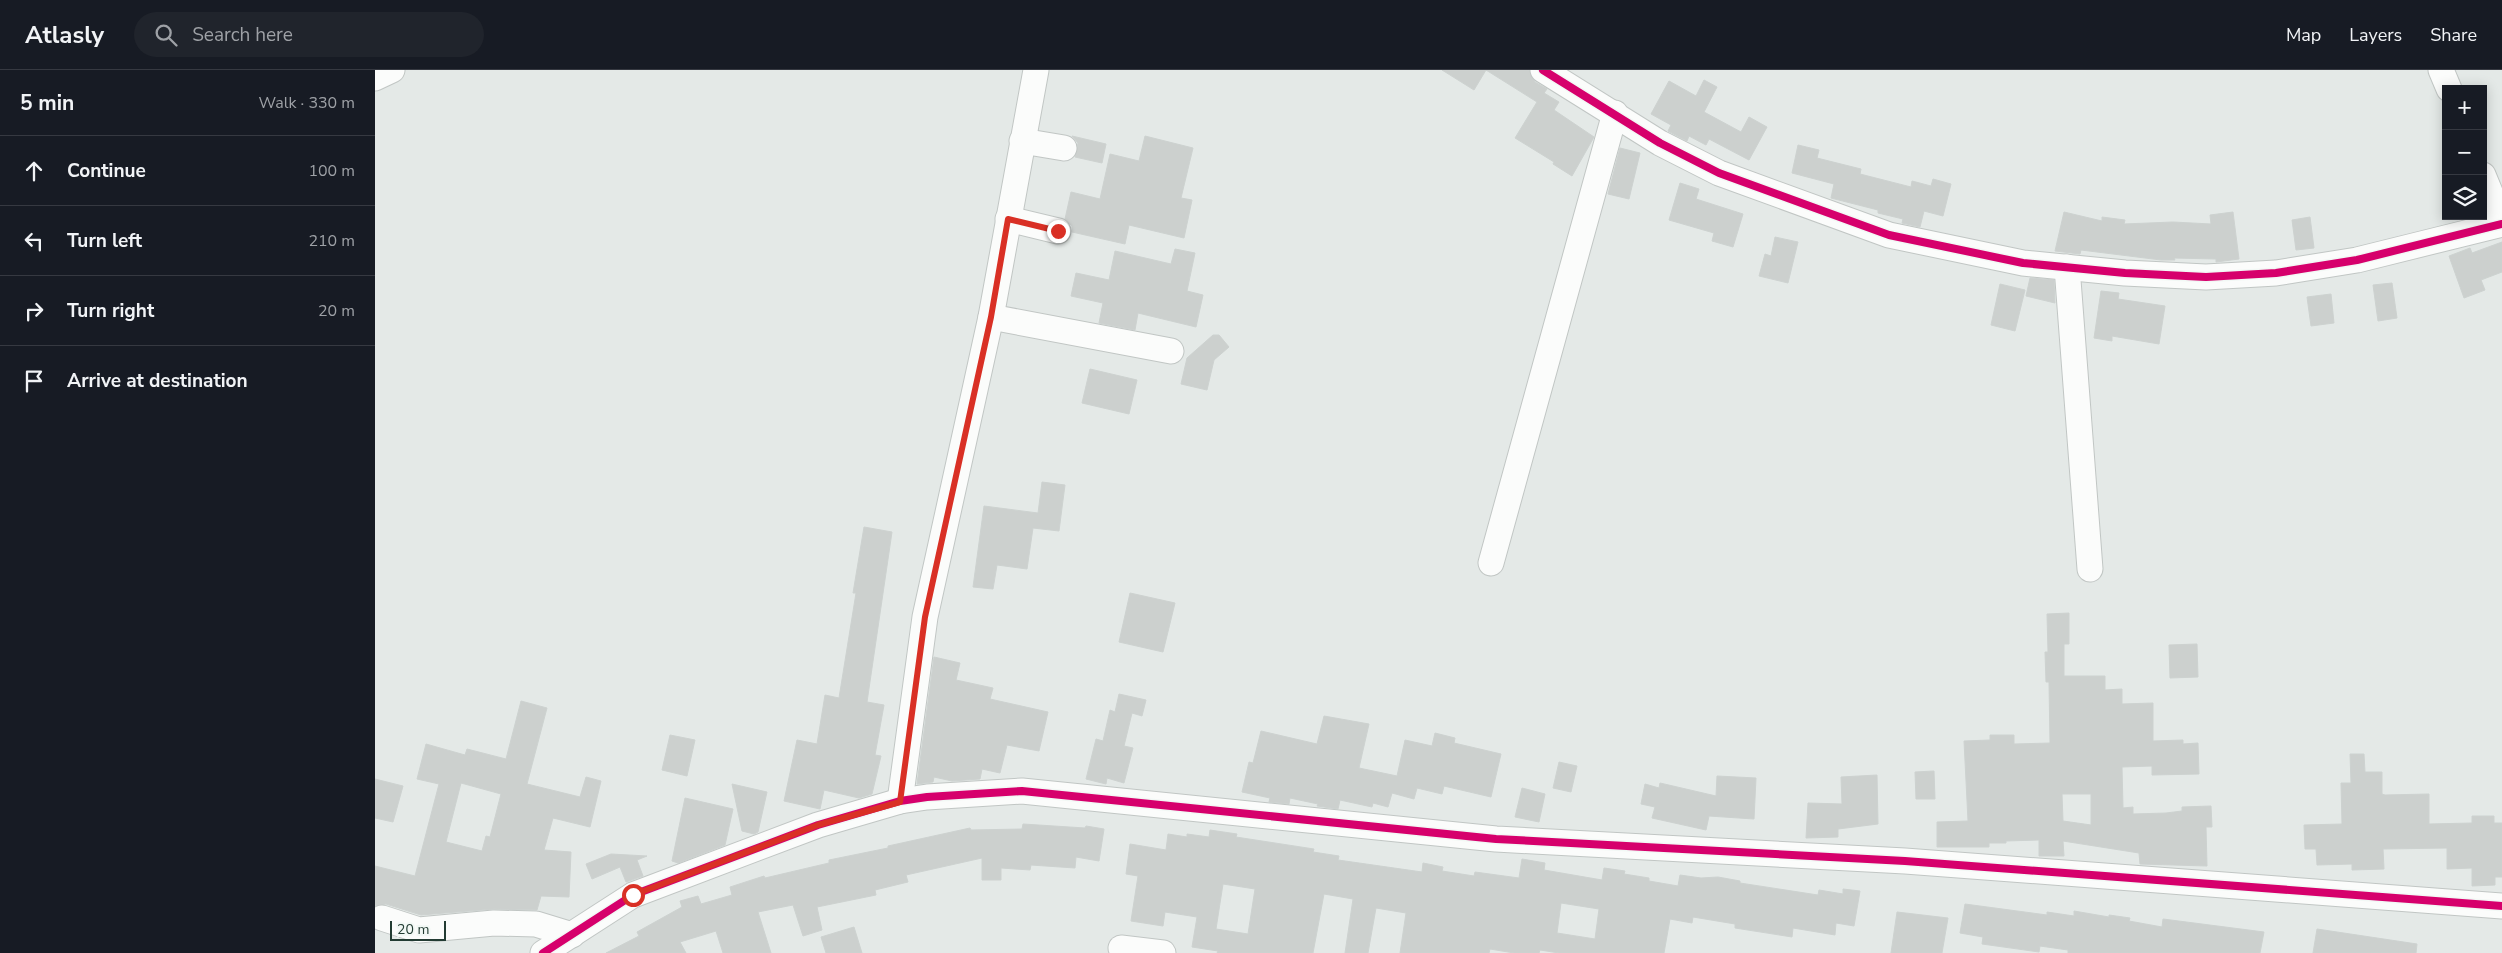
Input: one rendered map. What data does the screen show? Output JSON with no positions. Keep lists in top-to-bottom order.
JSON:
{
  "scale_bar": "20 m",
  "page": {
    "header": "Atlasly",
    "search": "Search here",
    "nav": ["Map", "Layers", "Share"],
    "heading": ["5 min", "Walk · 330 m"],
    "map_buttons": ["+", "−"],
    "list": [
      ["Continue", "100 m"],
      ["Turn left", "210 m"],
      ["Turn right", "20 m"],
      "Arrive at destination"
    ],
    "scale": "20 m"
  }
}
